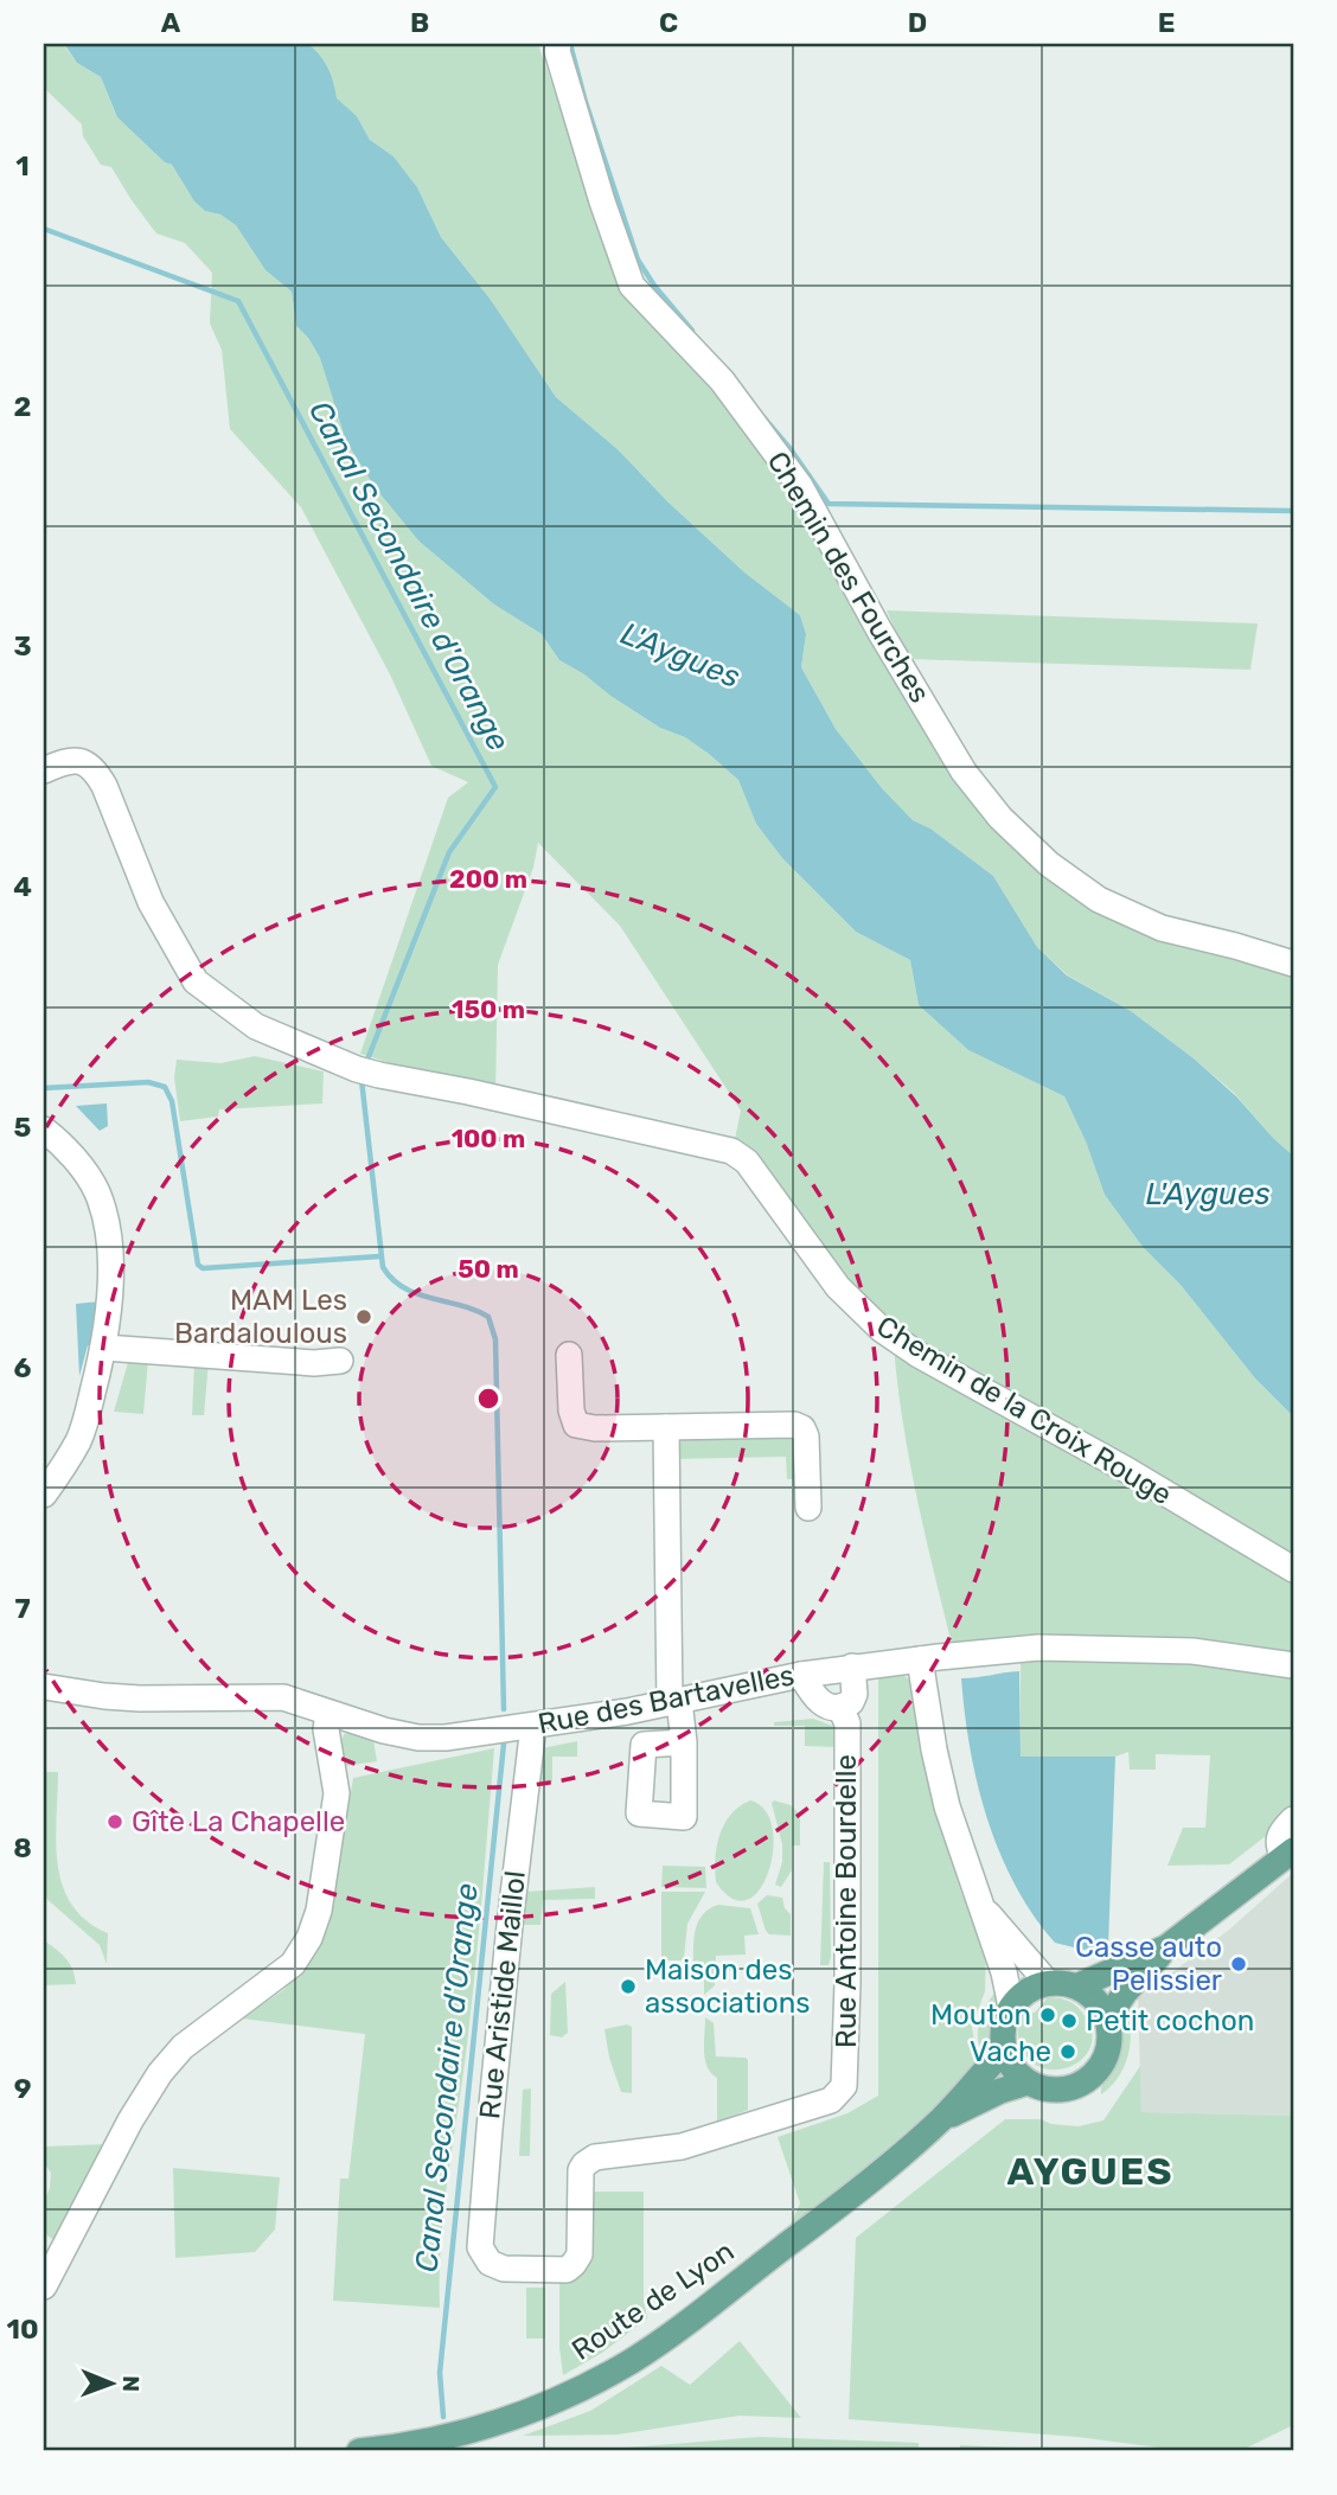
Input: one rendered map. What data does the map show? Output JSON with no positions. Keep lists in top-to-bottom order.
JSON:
{
  "streets": {
    "main road": ["Route de Lyon"],
    "street": [
      "Chemin des Fourches",
      "Chemin de la Croix Rouge",
      "Rue des Bartavelles",
      "Rue Antoine Bourdelle",
      "Rue Aristide Maillol"
    ]
  },
  "crossings": [
    ["Rue des Bartavelles", "Rue Aristide Maillol"],
    ["Rue Antoine Bourdelle", "Rue Aristide Maillol"]
  ],
  "districts": ["AYGUES"],
  "water": ["Canal Secondaire d'Orange", "L'Aygues"],
  "places": [
    "MAM Les Bardaloulous",
    "Gîte La Chapelle",
    "Casse auto Pelissier",
    "Maison des associations",
    "Mouton",
    "Petit cochon",
    "Vache"
  ],
  "north": "right",
  "grid": {
    "columns": [
      "A",
      "B",
      "C",
      "D",
      "E"
    ],
    "rows": [
      "1",
      "2",
      "3",
      "4",
      "5",
      "6",
      "7",
      "8",
      "9",
      "10"
    ]
  },
  "rings": [
    "200 m",
    "150 m",
    "100 m",
    "50 m"
  ]
}
